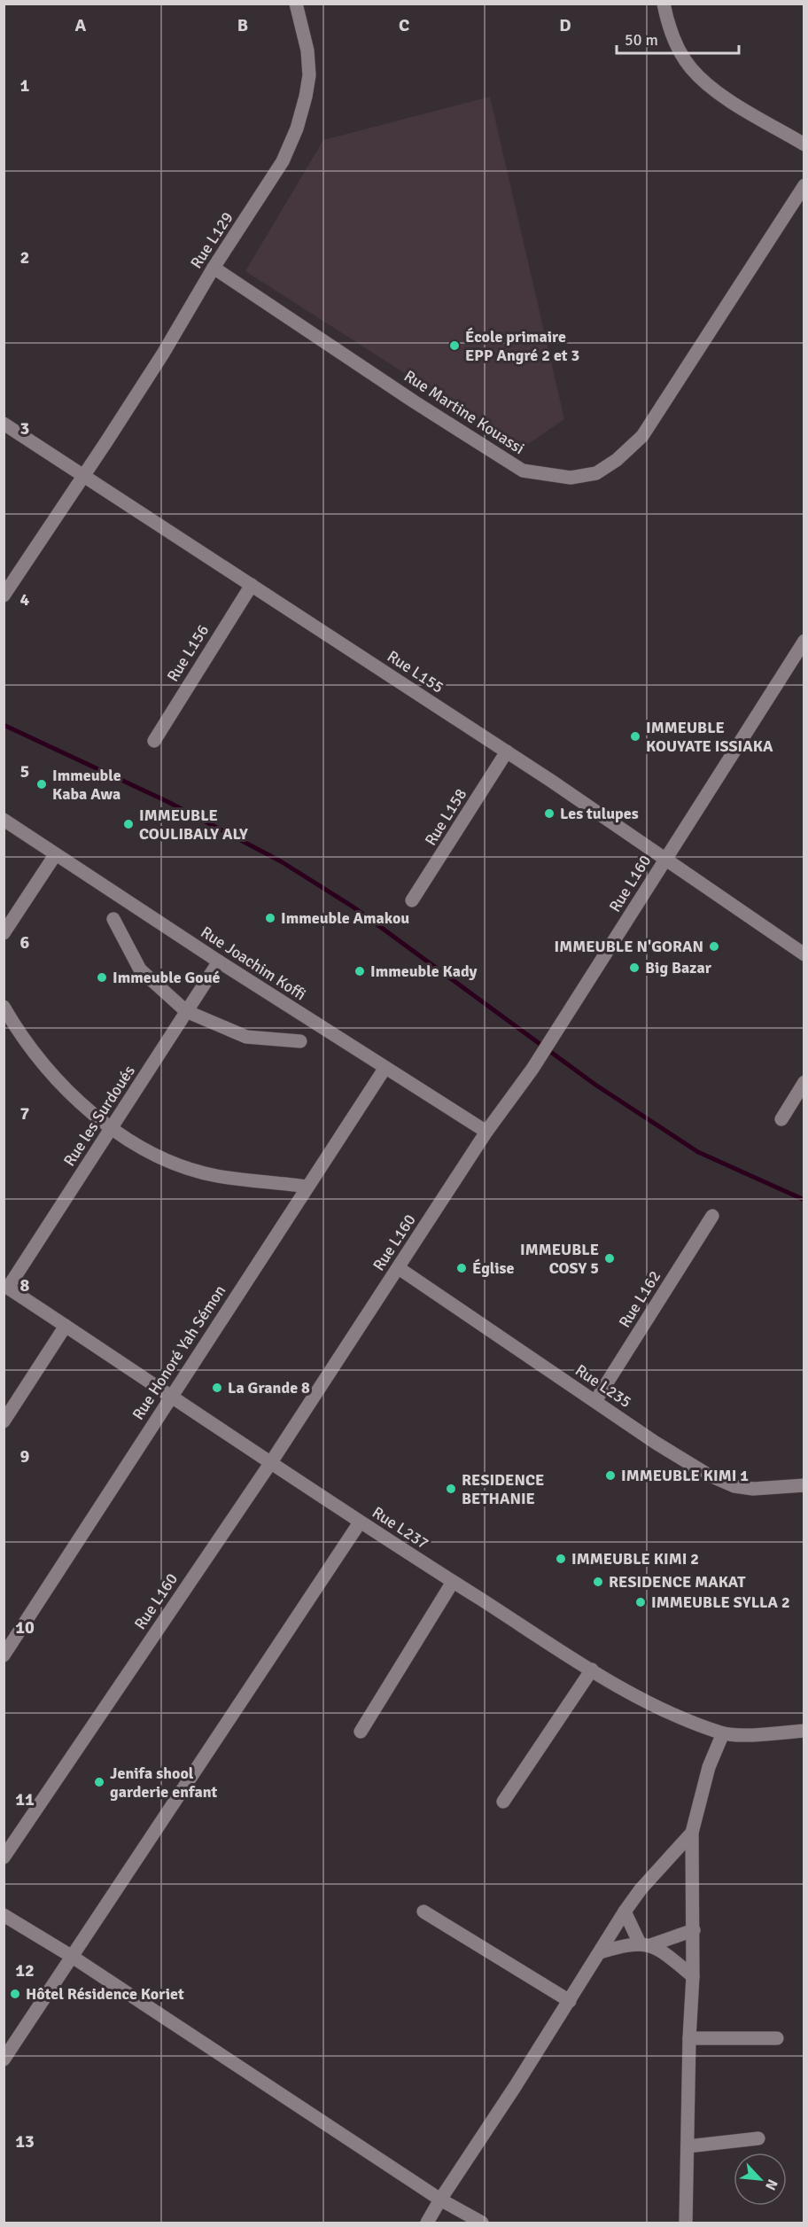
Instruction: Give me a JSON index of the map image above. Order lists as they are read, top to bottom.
{
  "streets": {
    "street": [
      "Rue L129",
      "Rue Martine Kouassi",
      "Rue L156",
      "Rue L155",
      "Rue L158",
      "Rue L160",
      "Rue Joachim Koffi",
      "Rue les Surdoués",
      "Rue L162",
      "Rue Honoré Yah Sémon",
      "Rue L235",
      "Rue L237"
    ]
  },
  "crossings": [
    ["Rue L129", "Rue Martine Kouassi"],
    ["Rue L129", "Rue L155"],
    ["Rue L156", "Rue L155"],
    ["Rue L155", "Rue L158"],
    ["Rue L155", "Rue L160"],
    ["Rue L160", "Rue Joachim Koffi"],
    ["Rue L160", "Rue L235"],
    ["Rue L160", "Rue L237"],
    ["Rue Joachim Koffi", "Rue les Surdoués"],
    ["Rue Joachim Koffi", "Rue Honoré Yah Sémon"],
    ["Rue les Surdoués", "Rue L237"],
    ["Rue L162", "Rue L235"],
    ["Rue Honoré Yah Sémon", "Rue L237"]
  ],
  "places": [
    "École primaire EPP Angré 2 et 3",
    "IMMEUBLE KOUYATE ISSIAKA",
    "Immeuble Kaba Awa",
    "Les tulupes",
    "IMMEUBLE COULIBALY ALY",
    "Immeuble Amakou",
    "IMMEUBLE N'GORAN",
    "Big Bazar",
    "Immeuble Kady",
    "Immeuble Goué",
    "IMMEUBLE COSY 5",
    "Église",
    "La Grande 8",
    "IMMEUBLE KIMI 1",
    "RESIDENCE BETHANIE",
    "IMMEUBLE KIMI 2",
    "RESIDENCE MAKAT",
    "IMMEUBLE SYLLA 2",
    "Jenifa shool garderie enfant",
    "Hôtel Résidence Koriet"
  ],
  "scale_bar": "50 m",
  "north": "bottom right",
  "grid": {
    "columns": [
      "A",
      "B",
      "C",
      "D"
    ],
    "rows": [
      "1",
      "2",
      "3",
      "4",
      "5",
      "6",
      "7",
      "8",
      "9",
      "10",
      "11",
      "12",
      "13"
    ]
  }
}
